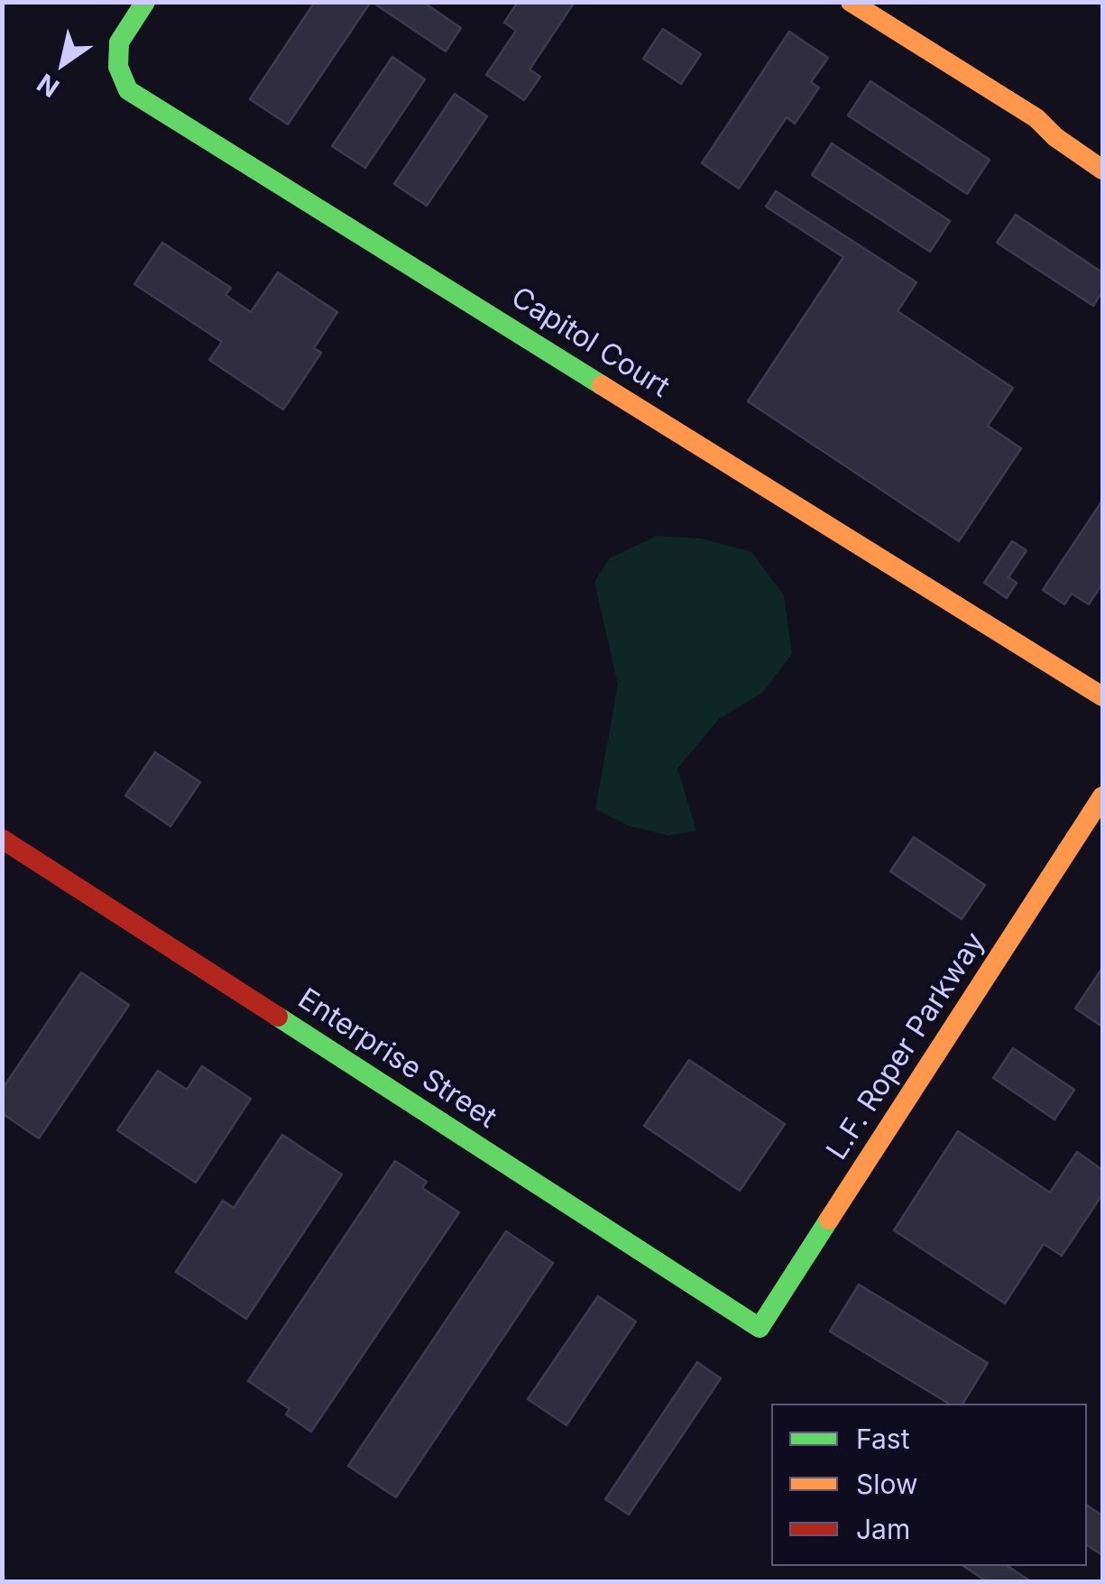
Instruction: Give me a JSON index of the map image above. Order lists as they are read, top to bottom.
{
  "streets": {
    "street": ["Capitol Court", "L.F. Roper Parkway", "Enterprise Street"]
  },
  "crossings": [
    ["L.F. Roper Parkway", "Enterprise Street"]
  ],
  "legend": ["Fast", "Slow", "Jam"],
  "north": "bottom left"
}
